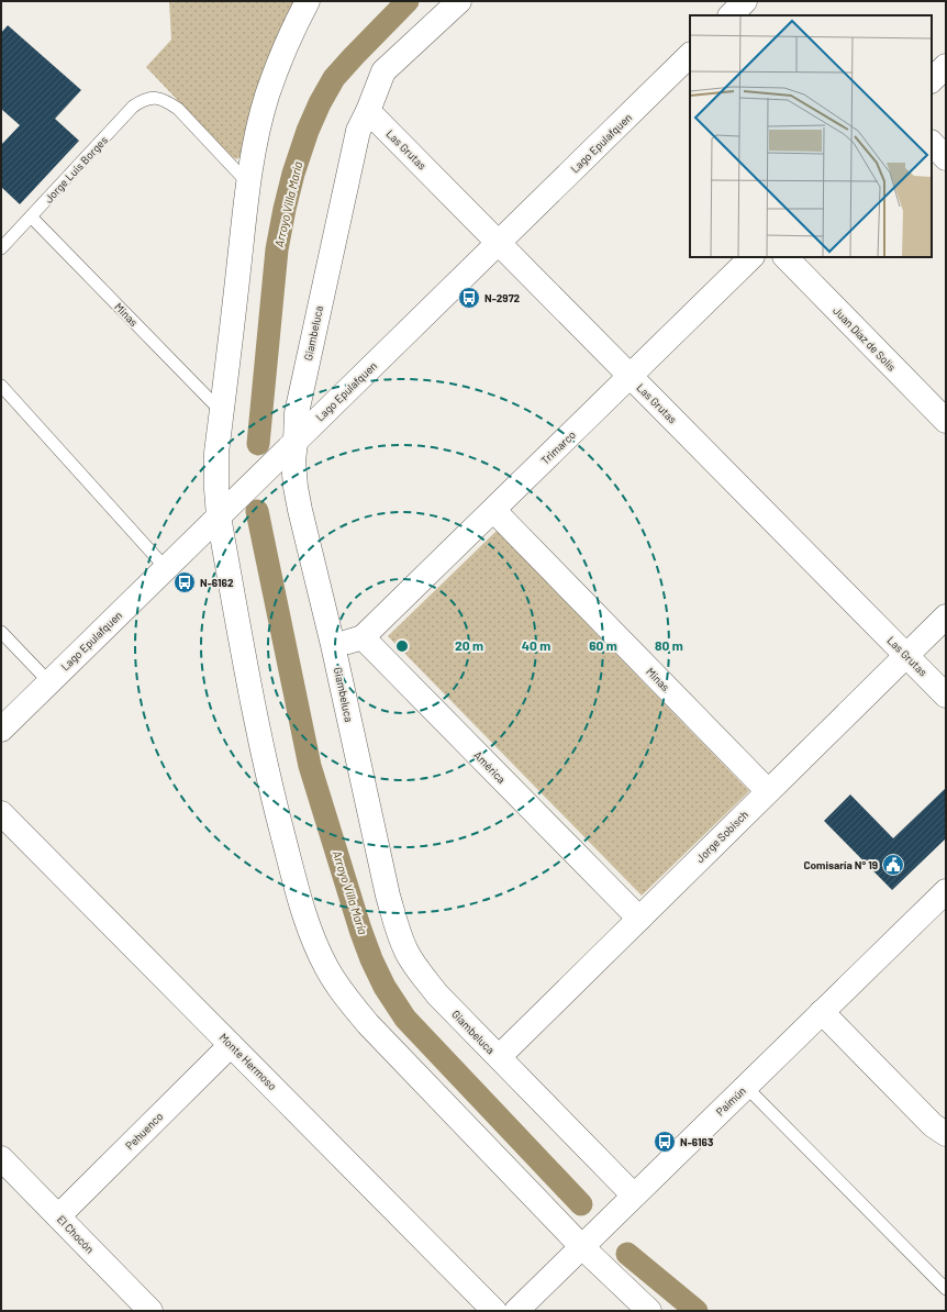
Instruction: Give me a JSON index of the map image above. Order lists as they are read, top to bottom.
{
  "streets": {
    "street": [
      "Lago Epulafquen",
      "Las Grutas",
      "Minas",
      "Giambeluca",
      "Juan Díaz de Solís",
      "Trimarco",
      "América",
      "Jorge Sobisch",
      "Monte Hermoso",
      "Paimún",
      "Pehuenco",
      "El Chocón"
    ],
    "lane": ["Jorge Luis Borges"]
  },
  "crossings": [
    ["Lago Epulafquen", "Las Grutas"],
    ["Lago Epulafquen", "Giambeluca"],
    ["Las Grutas", "Giambeluca"],
    ["Las Grutas", "Trimarco"],
    ["Las Grutas", "Jorge Sobisch"],
    ["Jorge Luis Borges", "Minas"],
    ["Minas", "Trimarco"],
    ["Minas", "Jorge Sobisch"],
    ["Giambeluca", "Jorge Sobisch"],
    ["Giambeluca", "Paimún"],
    ["Trimarco", "América"],
    ["América", "Jorge Sobisch"],
    ["Monte Hermoso", "Pehuenco"],
    ["Pehuenco", "El Chocón"]
  ],
  "water": ["Arroyo Villa María"],
  "places": {
    "bus stop": ["N-2972", "N-6162", "N-6163"],
    "public building": ["Comisaría N° 19"]
  },
  "rings": [
    "20 m",
    "40 m",
    "60 m",
    "80 m"
  ]
}
